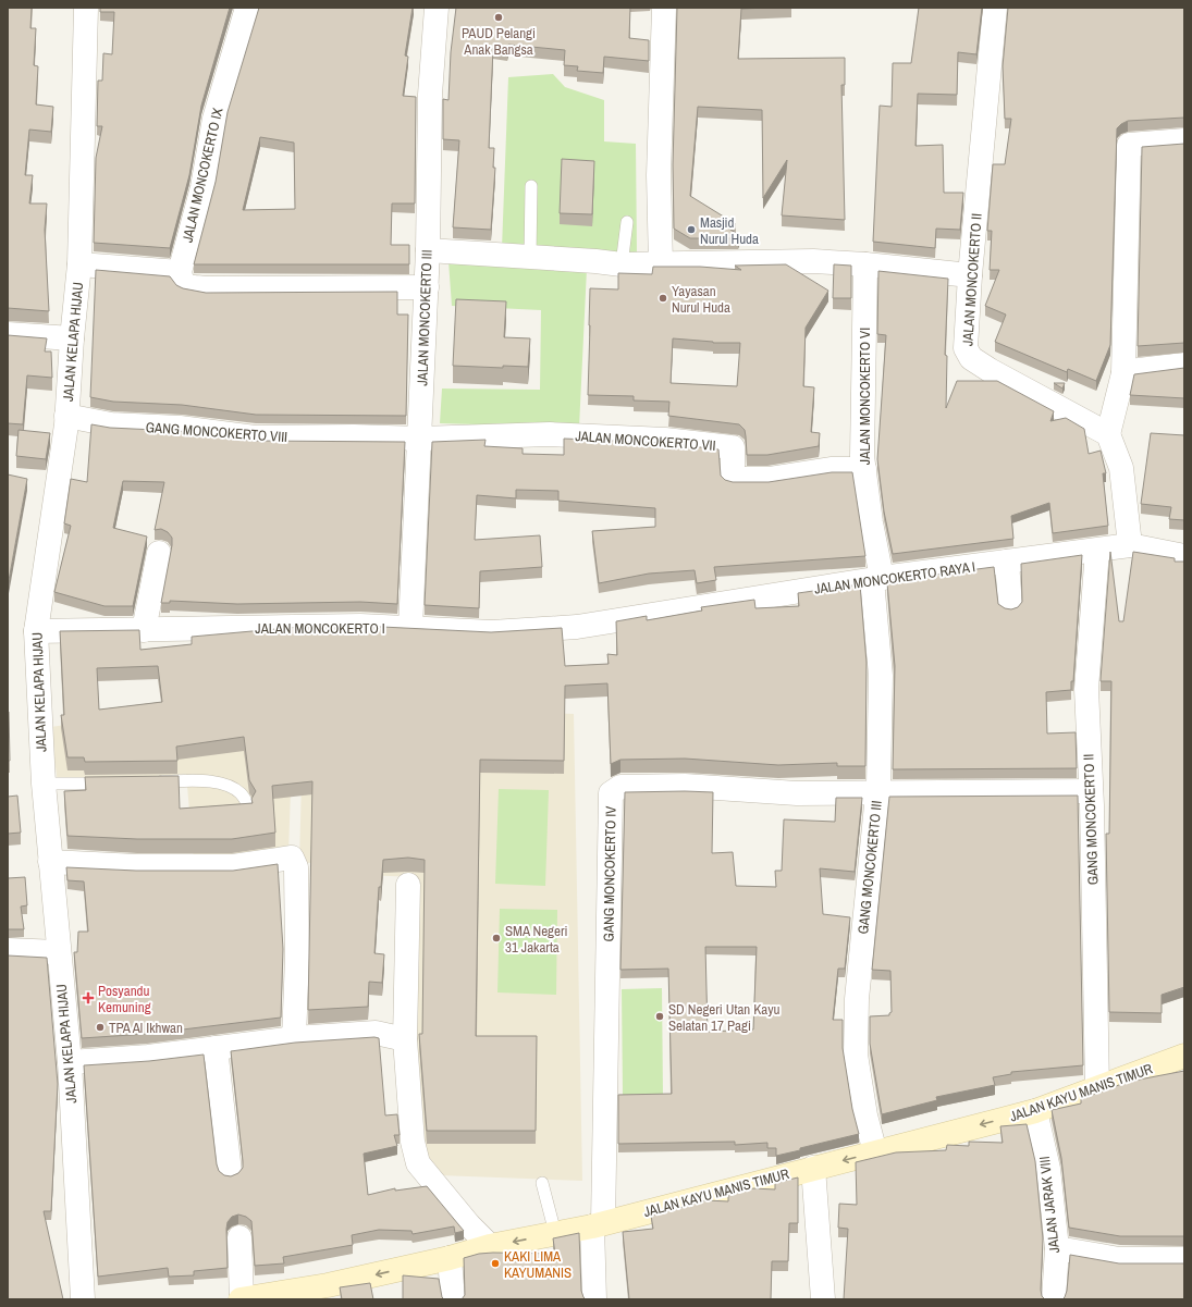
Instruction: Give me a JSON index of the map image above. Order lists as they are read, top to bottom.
{
  "streets": {
    "street": [
      "JALAN MONCOKERTO IX",
      "JALAN MONCOKERTO II",
      "JALAN MONCOKERTO III",
      "JALAN KELAPA HIJAU",
      "JALAN MONCOKERTO VI",
      "GANG MONCOKERTO VIII",
      "JALAN MONCOKERTO VII",
      "JALAN MONCOKERTO RAYA I",
      "JALAN MONCOKERTO I",
      "GANG MONCOKERTO II",
      "GANG MONCOKERTO III",
      "GANG MONCOKERTO IV",
      "JALAN KAYU MANIS TIMUR",
      "JALAN JARAK VIII"
    ]
  },
  "crossings": [
    ["JALAN MONCOKERTO III", "GANG MONCOKERTO VIII"],
    ["JALAN MONCOKERTO III", "JALAN MONCOKERTO VII"],
    ["JALAN MONCOKERTO III", "JALAN MONCOKERTO I"],
    ["JALAN KELAPA HIJAU", "GANG MONCOKERTO VIII"],
    ["JALAN KELAPA HIJAU", "JALAN MONCOKERTO I"],
    ["JALAN MONCOKERTO VI", "JALAN MONCOKERTO VII"],
    ["JALAN MONCOKERTO VI", "JALAN MONCOKERTO RAYA I"],
    ["JALAN MONCOKERTO VI", "GANG MONCOKERTO III"],
    ["GANG MONCOKERTO VIII", "JALAN MONCOKERTO VII"],
    ["JALAN MONCOKERTO RAYA I", "JALAN MONCOKERTO I"],
    ["JALAN MONCOKERTO RAYA I", "GANG MONCOKERTO II"],
    ["JALAN MONCOKERTO RAYA I", "GANG MONCOKERTO III"],
    ["GANG MONCOKERTO II", "JALAN KAYU MANIS TIMUR"],
    ["GANG MONCOKERTO III", "GANG MONCOKERTO IV"],
    ["GANG MONCOKERTO III", "JALAN KAYU MANIS TIMUR"],
    ["GANG MONCOKERTO IV", "JALAN KAYU MANIS TIMUR"],
    ["JALAN KAYU MANIS TIMUR", "JALAN JARAK VIII"]
  ],
  "one_way": ["JALAN KAYU MANIS TIMUR"],
  "places": {
    "other": [
      "PAUD Pelangi Anak Bangsa",
      "Masjid Nurul Huda",
      "Yayasan Nurul Huda",
      "SMA Negeri 31 Jakarta",
      "SD Negeri Utan Kayu Selatan 17 Pagi",
      "TPA Al Ikhwan",
      "KAKI LIMA KAYUMANIS"
    ],
    "health": ["Posyandu Kemuning"]
  }
}
